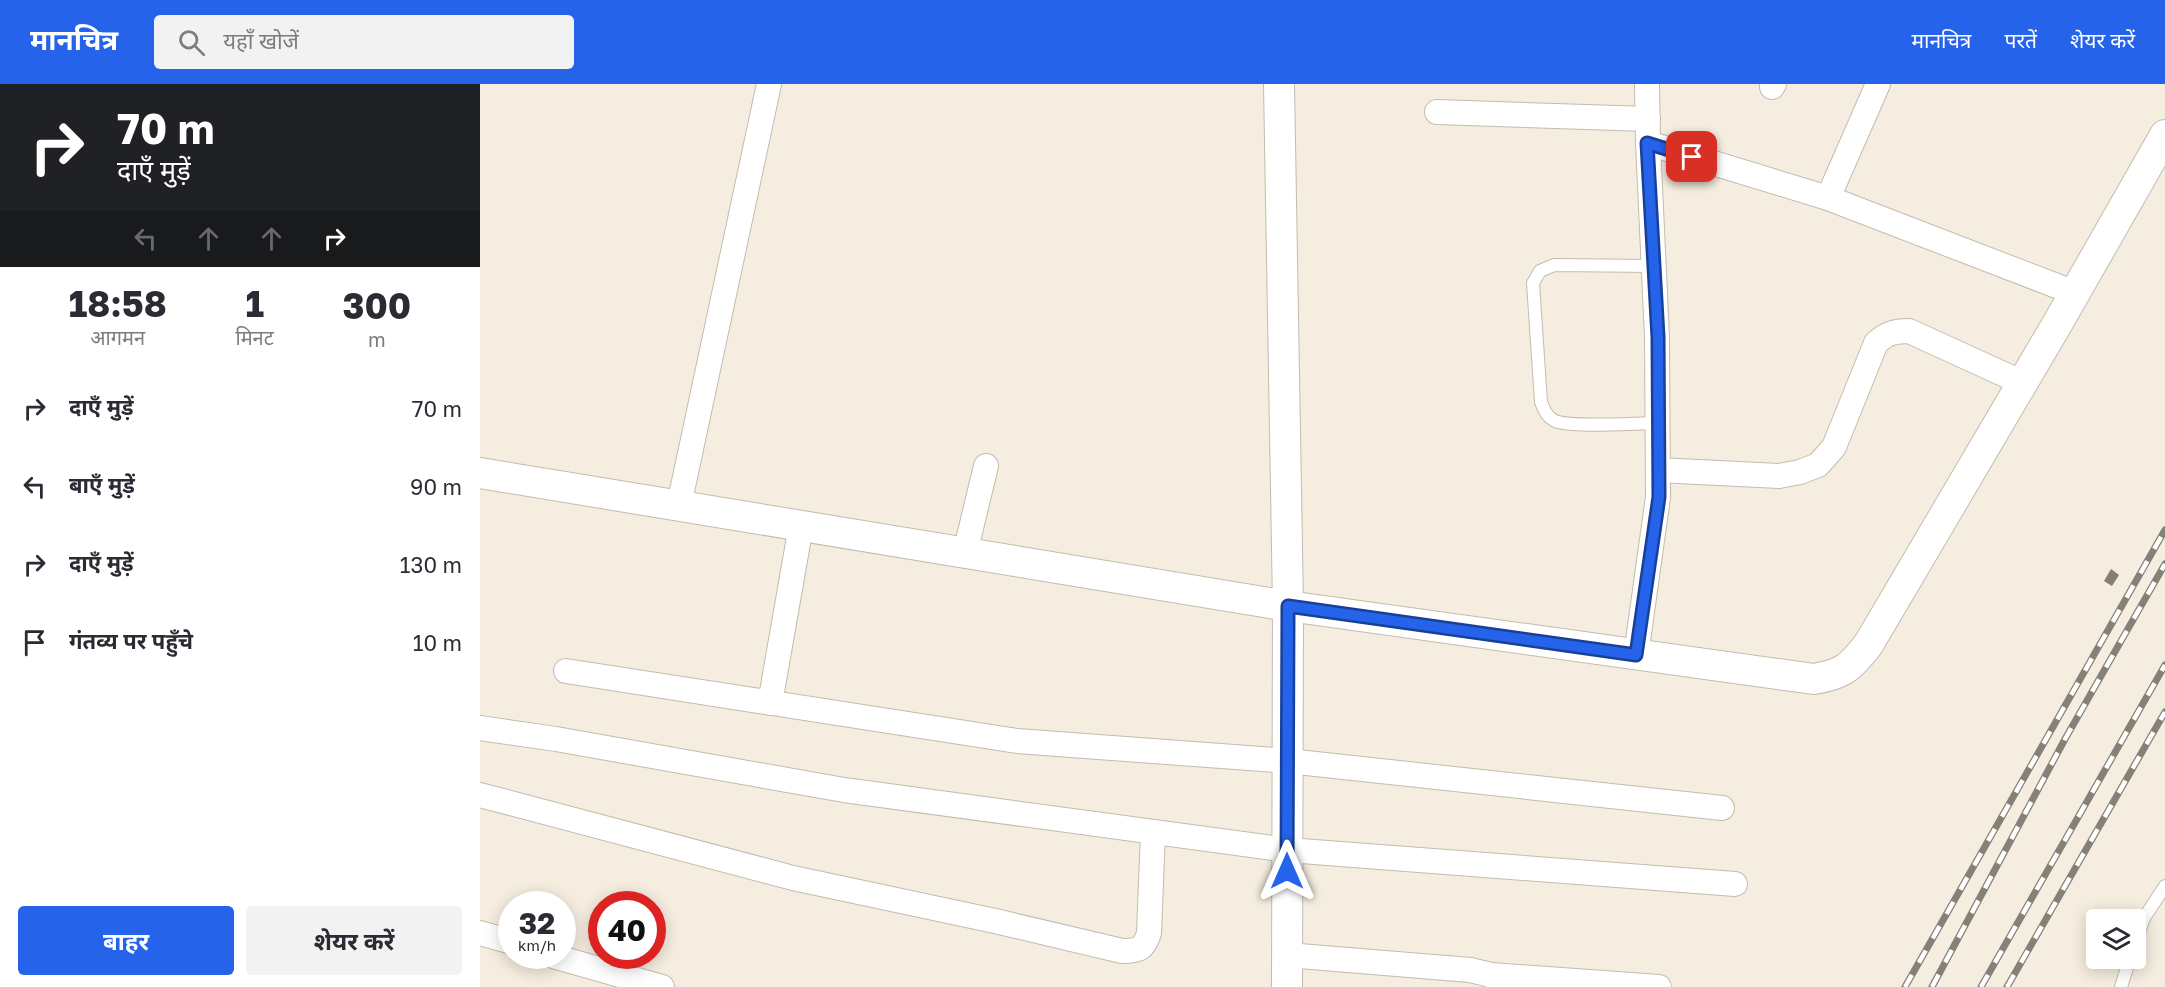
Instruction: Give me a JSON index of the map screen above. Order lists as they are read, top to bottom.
{
  "page": {
    "header": "मानचित्र",
    "search": "यहाँ खोजें",
    "nav": ["मानचित्र", "परतें", "शेयर करें"],
    "turn": ["70 m", "दाएँ मुड़ें"],
    "eta": [
      "18:58",
      "आगमन",
      "1",
      "मिनट",
      "300",
      "m"
    ],
    "list": [
      {
        "name": "दाएँ मुड़ें",
        "value": "70 m"
      },
      {
        "name": "बाएँ मुड़ें",
        "value": "90 m"
      },
      {
        "name": "दाएँ मुड़ें",
        "value": "130 m"
      },
      {
        "name": "गंतव्य पर पहुँचे",
        "value": "10 m"
      }
    ],
    "speed": "32 km/h",
    "limit": "40",
    "buttons": ["बाहर", "शेयर करें"]
  }
}
